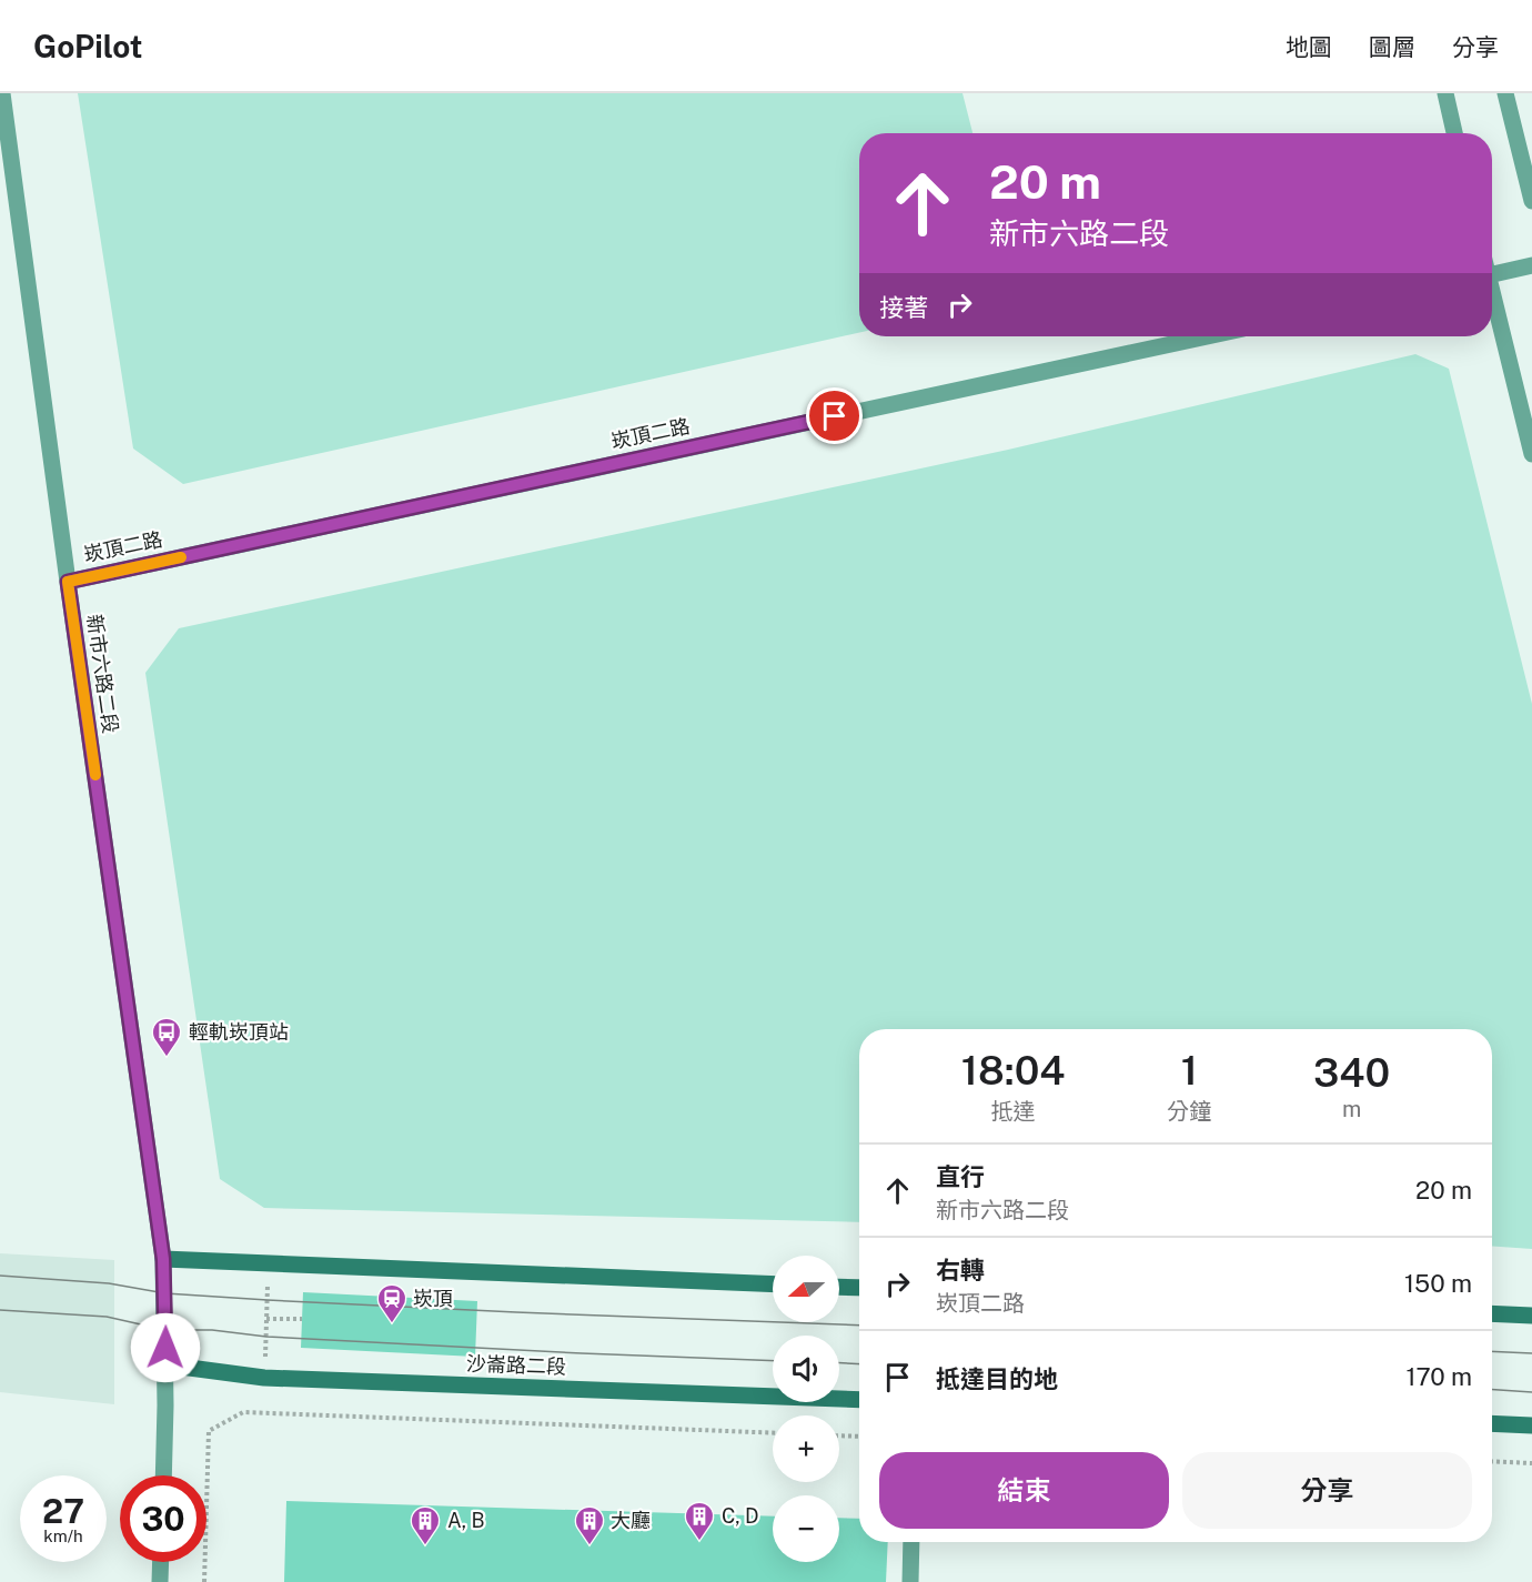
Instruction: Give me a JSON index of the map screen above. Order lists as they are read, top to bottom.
{
  "streets": {
    "street": ["崁頂二路", "新市六路二段", "沙崙路二段"]
  },
  "crossings": [
    ["崁頂二路", "新市六路二段"],
    ["新市六路二段", "沙崙路二段"]
  ],
  "places": {
    "bus stop": ["輕軌崁頂站"],
    "station": ["崁頂"],
    "building": ["C, D", "A, B", "大廳"]
  },
  "north": "left",
  "page": {
    "header": "GoPilot",
    "nav": ["地圖", "圖層", "分享"],
    "turn": ["20 m", "新市六路二段"],
    "then": "接著",
    "eta": [
      "18:04",
      "抵達",
      "1",
      "分鐘",
      "340",
      "m"
    ],
    "list": [
      {
        "name": "直行",
        "note": "新市六路二段",
        "value": "20 m"
      },
      {
        "name": "右轉",
        "note": "崁頂二路",
        "value": "150 m"
      },
      {
        "name": "抵達目的地",
        "value": "170 m"
      }
    ],
    "map_buttons": ["+", "−"],
    "buttons": ["結束", "分享"],
    "speed": "27 km/h",
    "limit": "30"
  }
}
